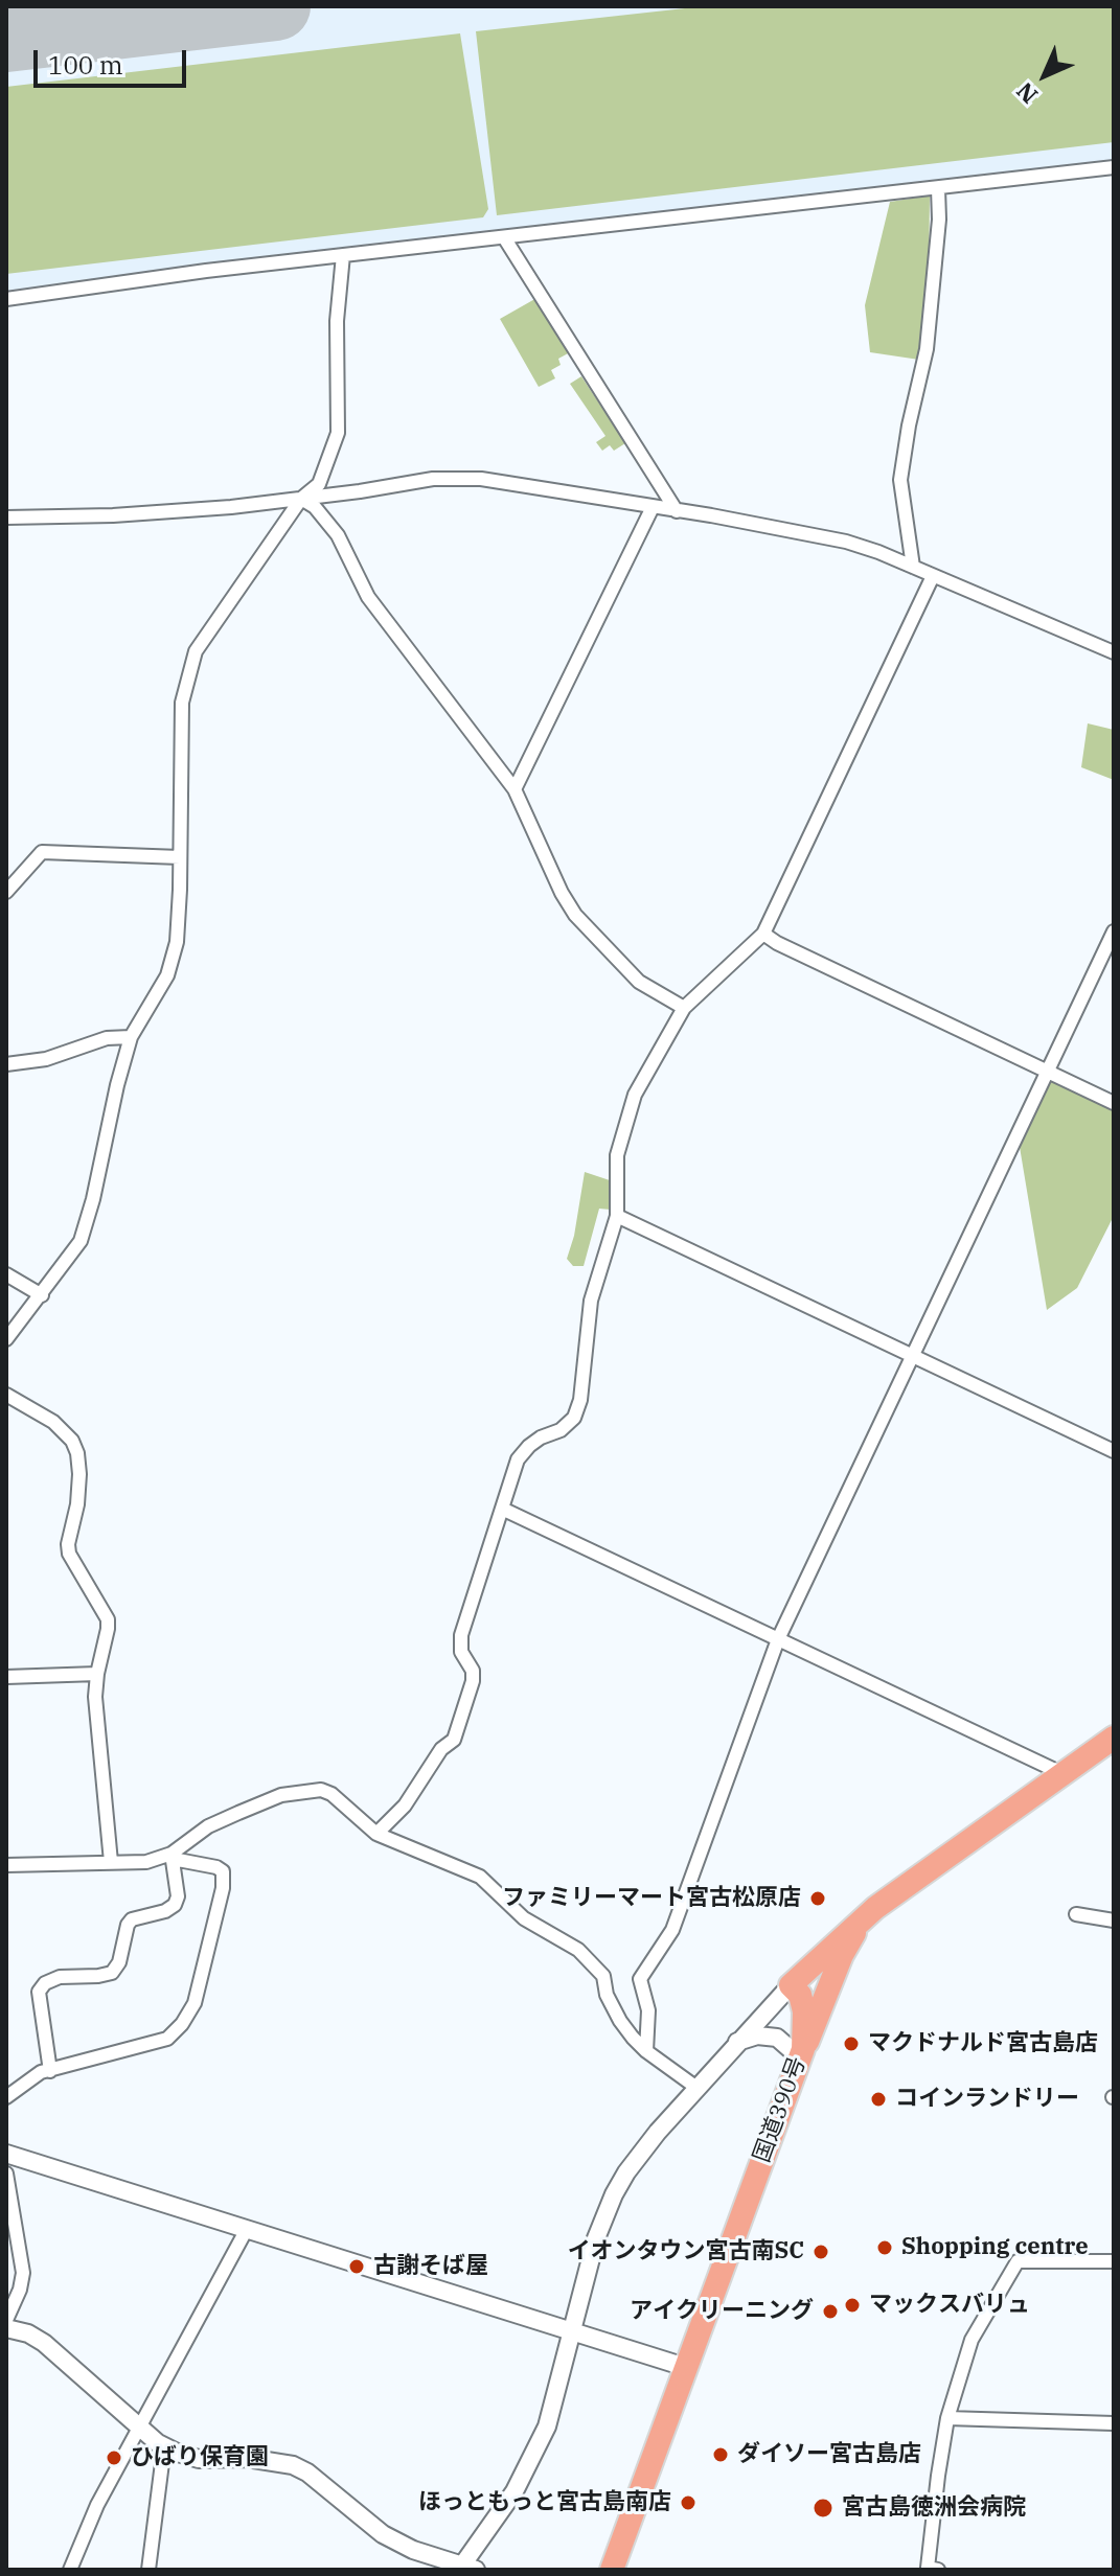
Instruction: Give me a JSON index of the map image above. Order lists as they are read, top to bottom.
{
  "streets": {
    "highway": ["国道390号"]
  },
  "places": [
    "ファミリーマート宮古松原店",
    "マクドナルド宮古島店",
    "コインランドリー",
    "Shopping centre",
    "イオンタウン宮古南SC",
    "古謝そば屋",
    "マックスバリュ",
    "アイクリーニング",
    "ダイソー宮古島店",
    "ひばり保育園",
    "ほっともっと宮古島南店",
    "宮古島徳洲会病院"
  ],
  "scale_bar": "100 m",
  "north": "bottom left"
}
